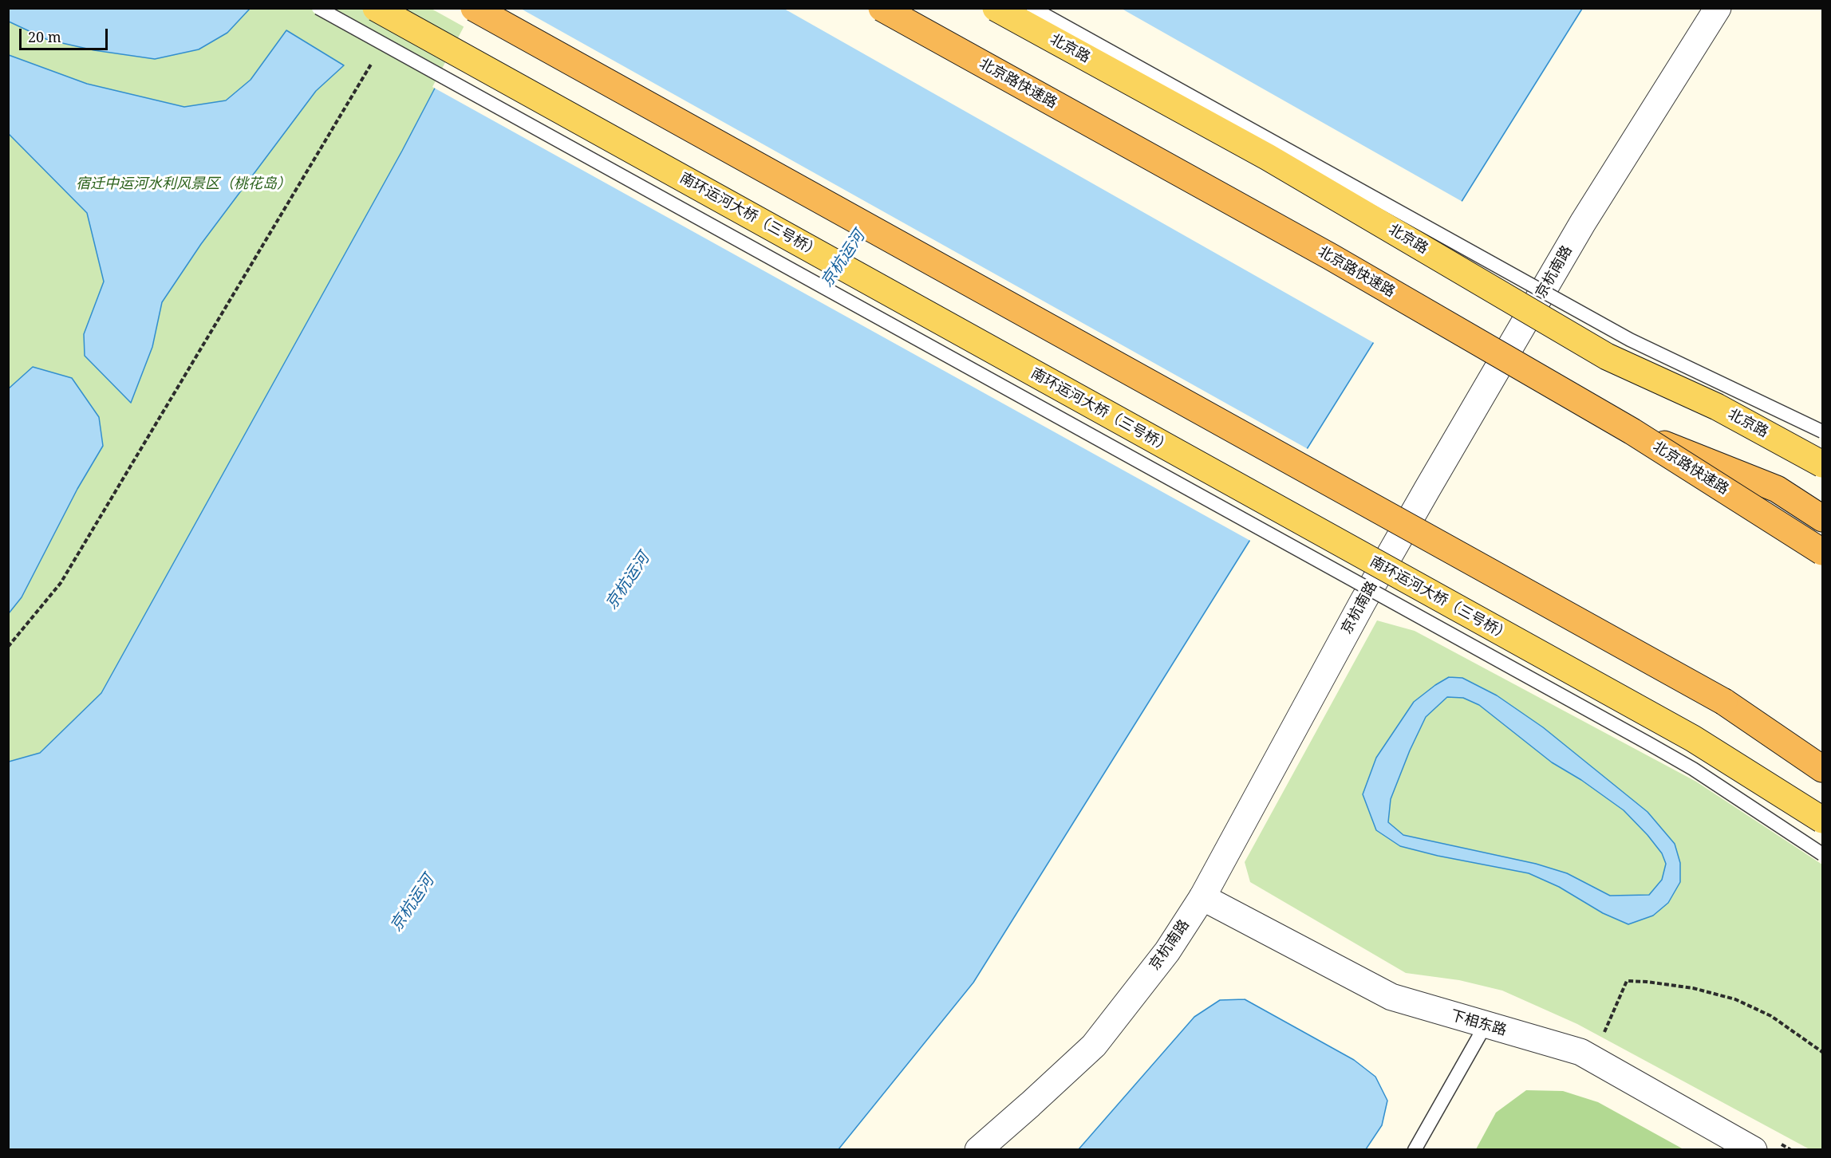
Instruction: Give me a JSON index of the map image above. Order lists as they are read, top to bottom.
{
  "streets": {
    "highway": ["北京路快速路"],
    "main road": ["北京路", "南环运河大桥（三号桥）"],
    "street": ["京杭南路", "下相东路"]
  },
  "crossings": [
    ["京杭南路", "下相东路"]
  ],
  "water": ["京杭运河"],
  "parks": ["宿迁中运河水利风景区（桃花岛）"],
  "scale_bar": "20 m"
}
